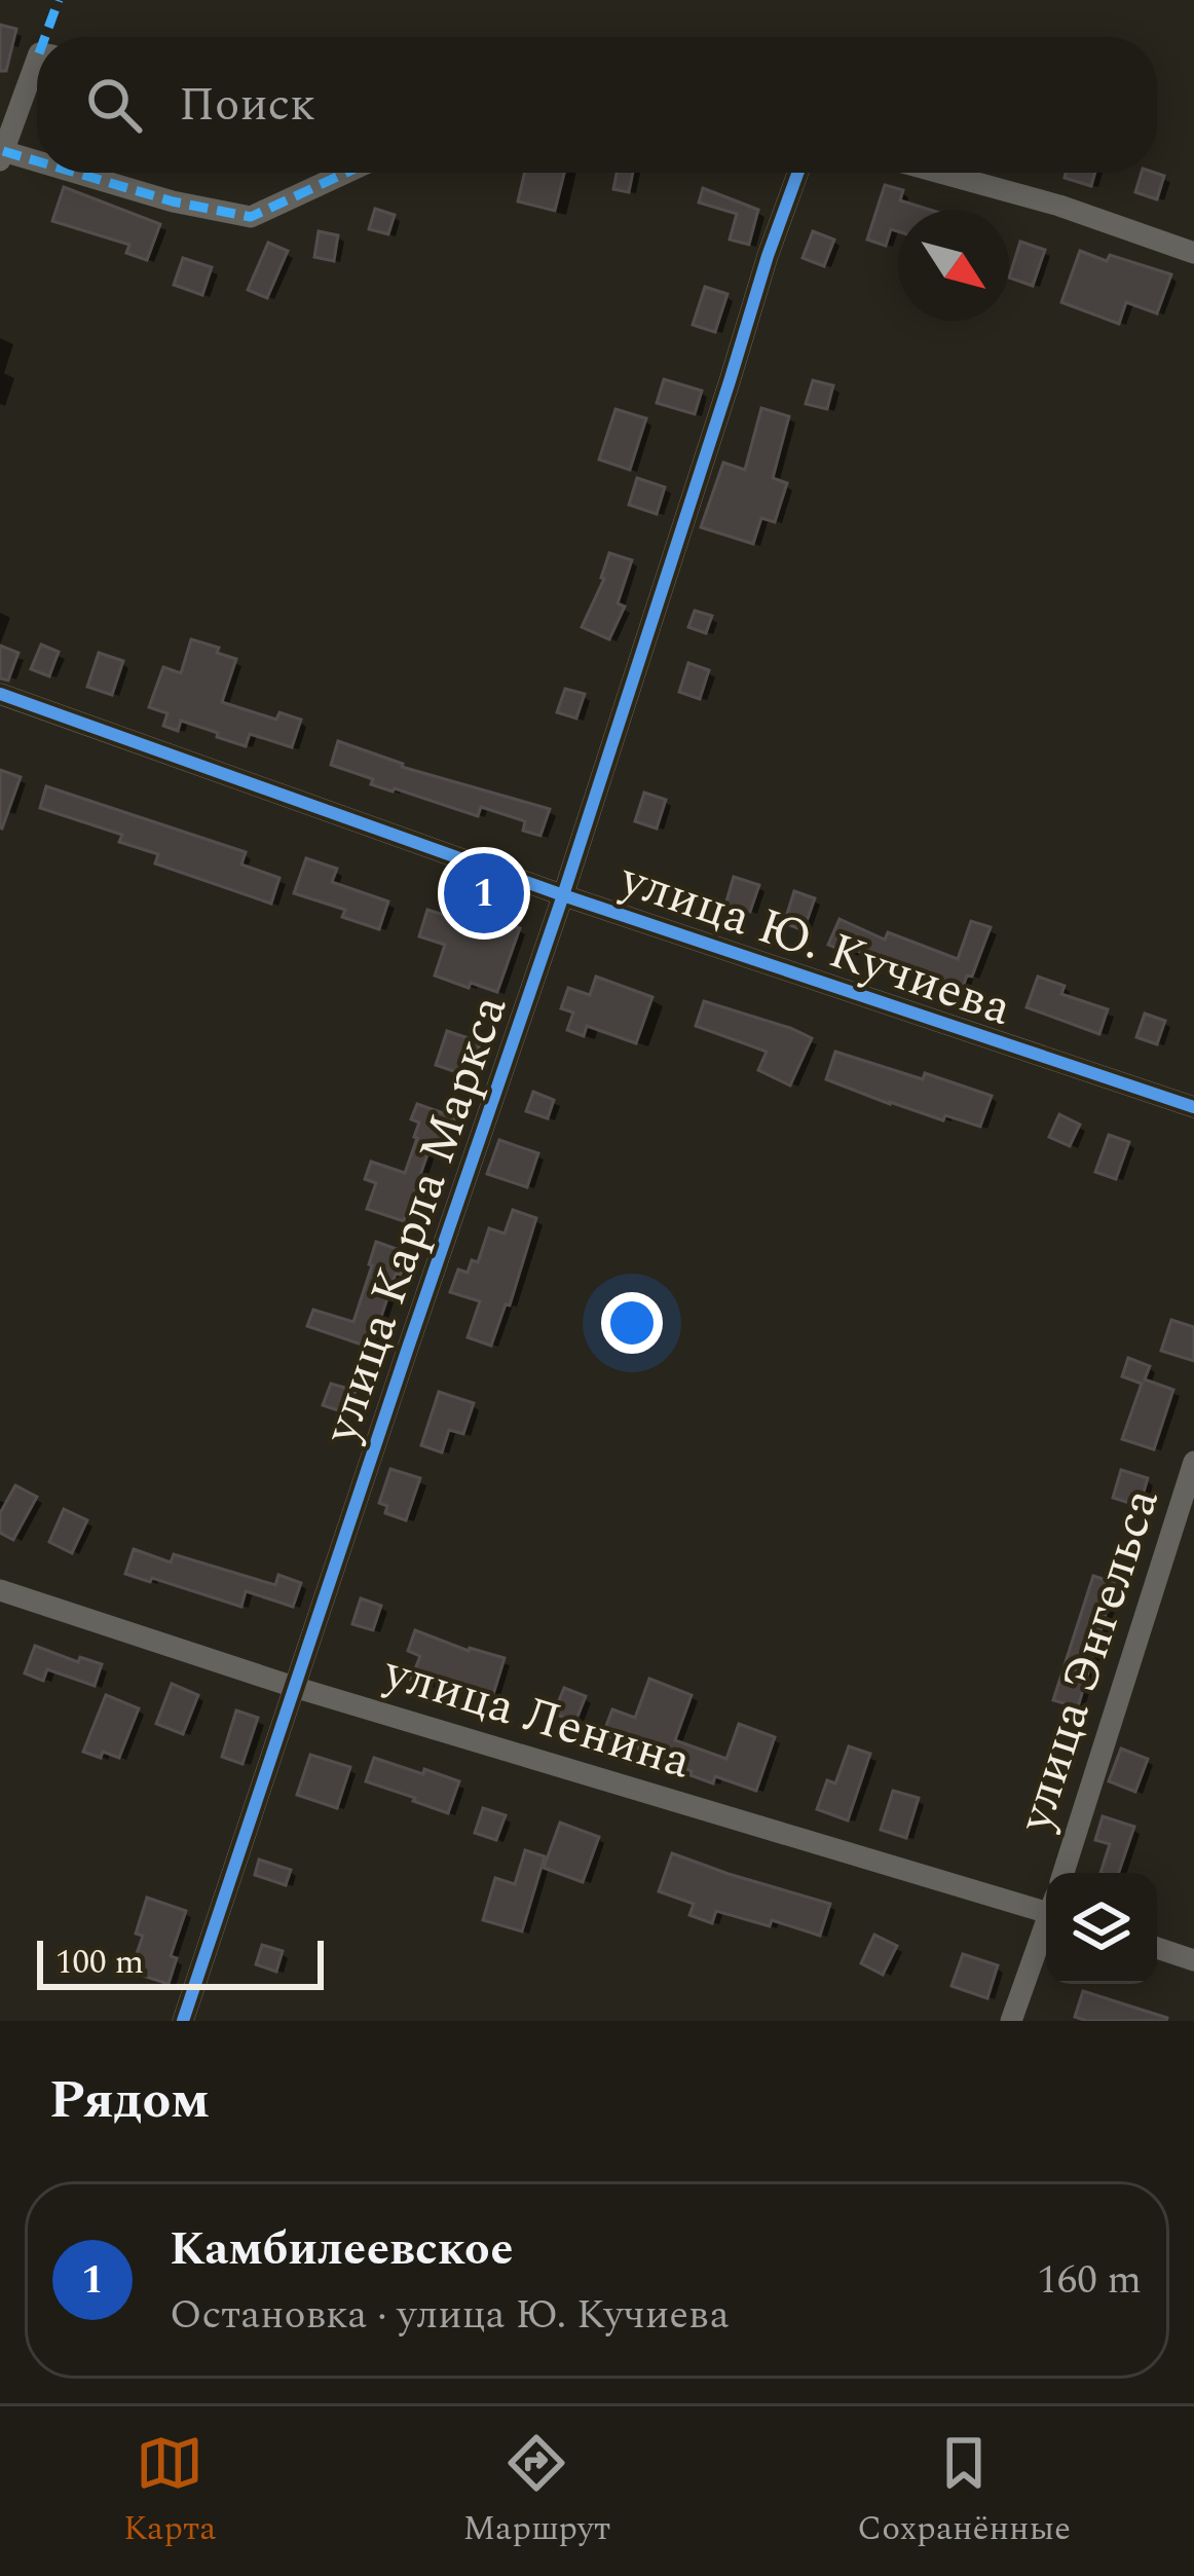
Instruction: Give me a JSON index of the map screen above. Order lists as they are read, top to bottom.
{
  "streets": {
    "street": [
      "улица Ю. Кучиева",
      "улица Карла Маркса",
      "улица Энгельса",
      "улица Ленина"
    ]
  },
  "crossings": [
    ["улица Ю. Кучиева", "улица Карла Маркса"],
    ["улица Карла Маркса", "улица Ленина"]
  ],
  "scale_bar": "100 m",
  "north": "bottom right",
  "page": {
    "search": "Поиск",
    "pins": "1",
    "scale": "100 m",
    "heading": "Рядом",
    "list": [
      {
        "mark": "1",
        "name": "Камбилеевское",
        "note": "Остановка · улица Ю. Кучиева",
        "value": "160 m"
      }
    ],
    "nav": ["Карта", "Маршрут", "Сохранённые"]
  }
}
